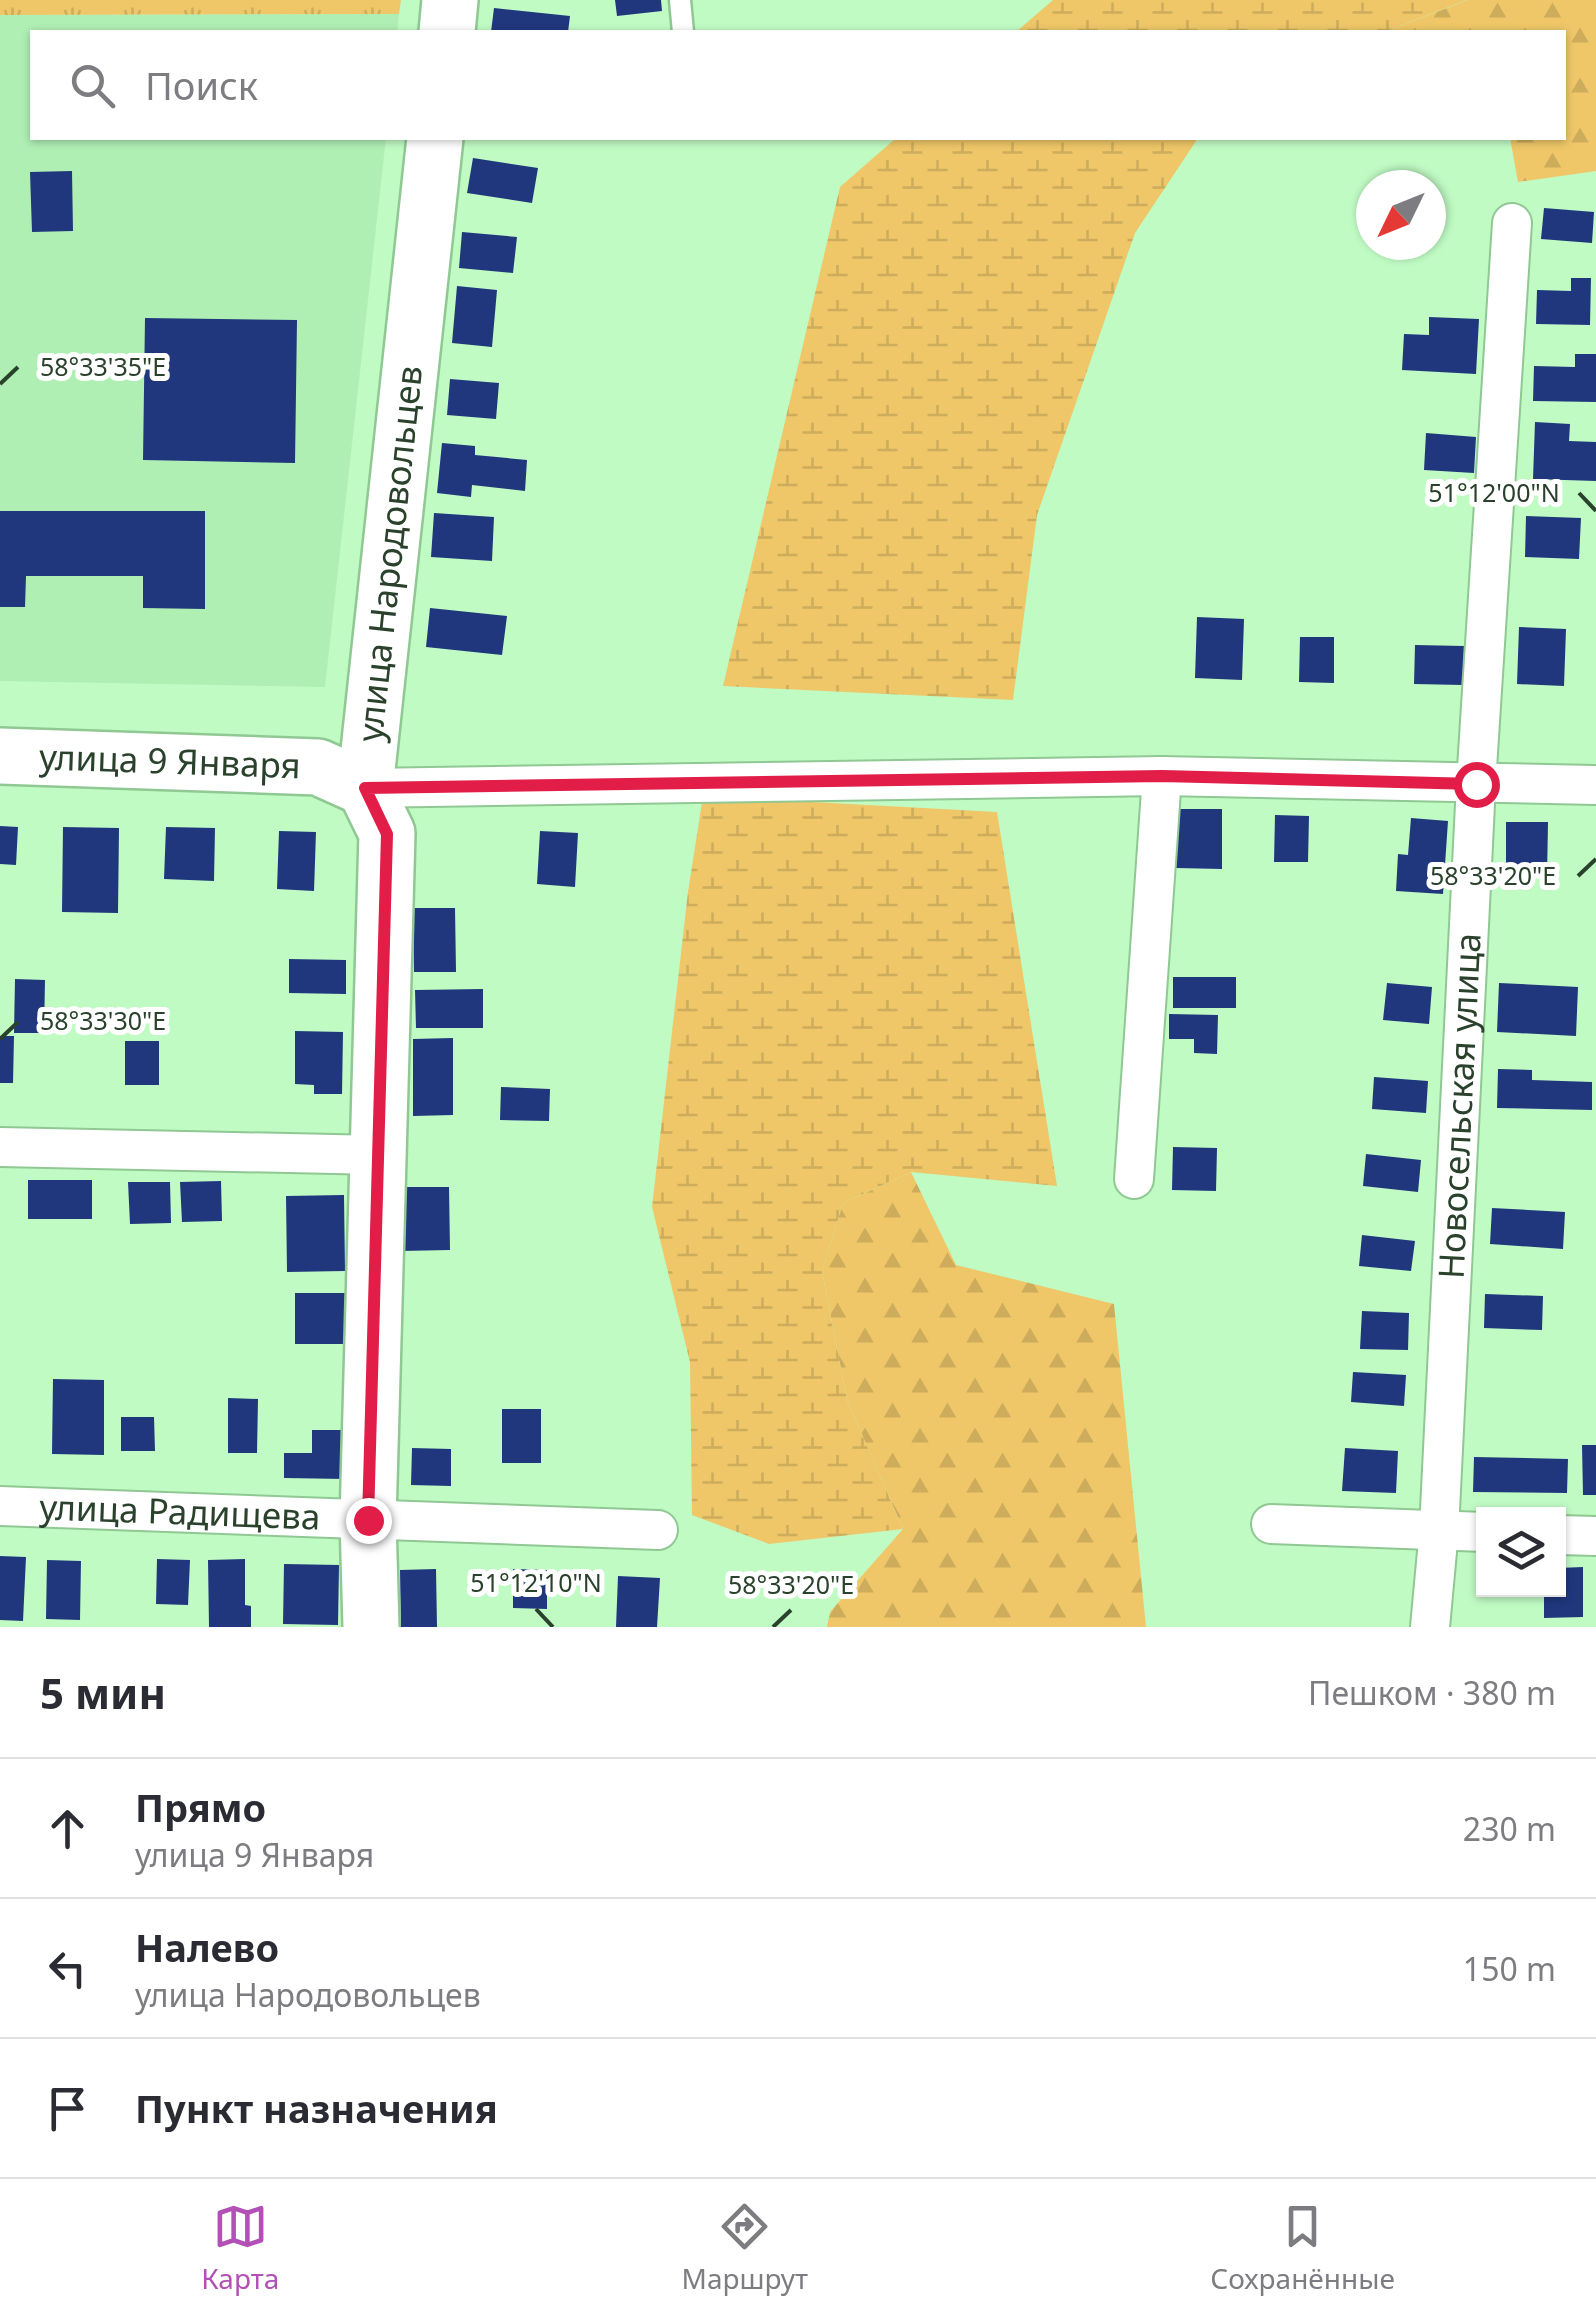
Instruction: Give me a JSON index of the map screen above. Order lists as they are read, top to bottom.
{
  "streets": {
    "main road": ["улица Народовольцев", "улица 9 Января"],
    "street": ["Новосельская улица", "улица Радищева"]
  },
  "crossings": [
    ["улица Народовольцев", "улица 9 Января"],
    ["улица Народовольцев", "улица Радищева"],
    ["улица 9 Января", "Новосельская улица"]
  ],
  "north": "bottom left",
  "page": {
    "search": "Поиск",
    "heading": ["5 мин", "Пешком · 380 m"],
    "list": [
      ["Прямо", "улица 9 Января", "230 m"],
      ["Налево", "улица Народовольцев", "150 m"],
      "Пункт назначения"
    ],
    "nav": ["Карта", "Маршрут", "Сохранённые"]
  },
  "coordinates": [
    "58°33'35\"E",
    "51°12'00\"N",
    "58°33'20\"E",
    "58°33'30\"E",
    "51°12'10\"N"
  ]
}
